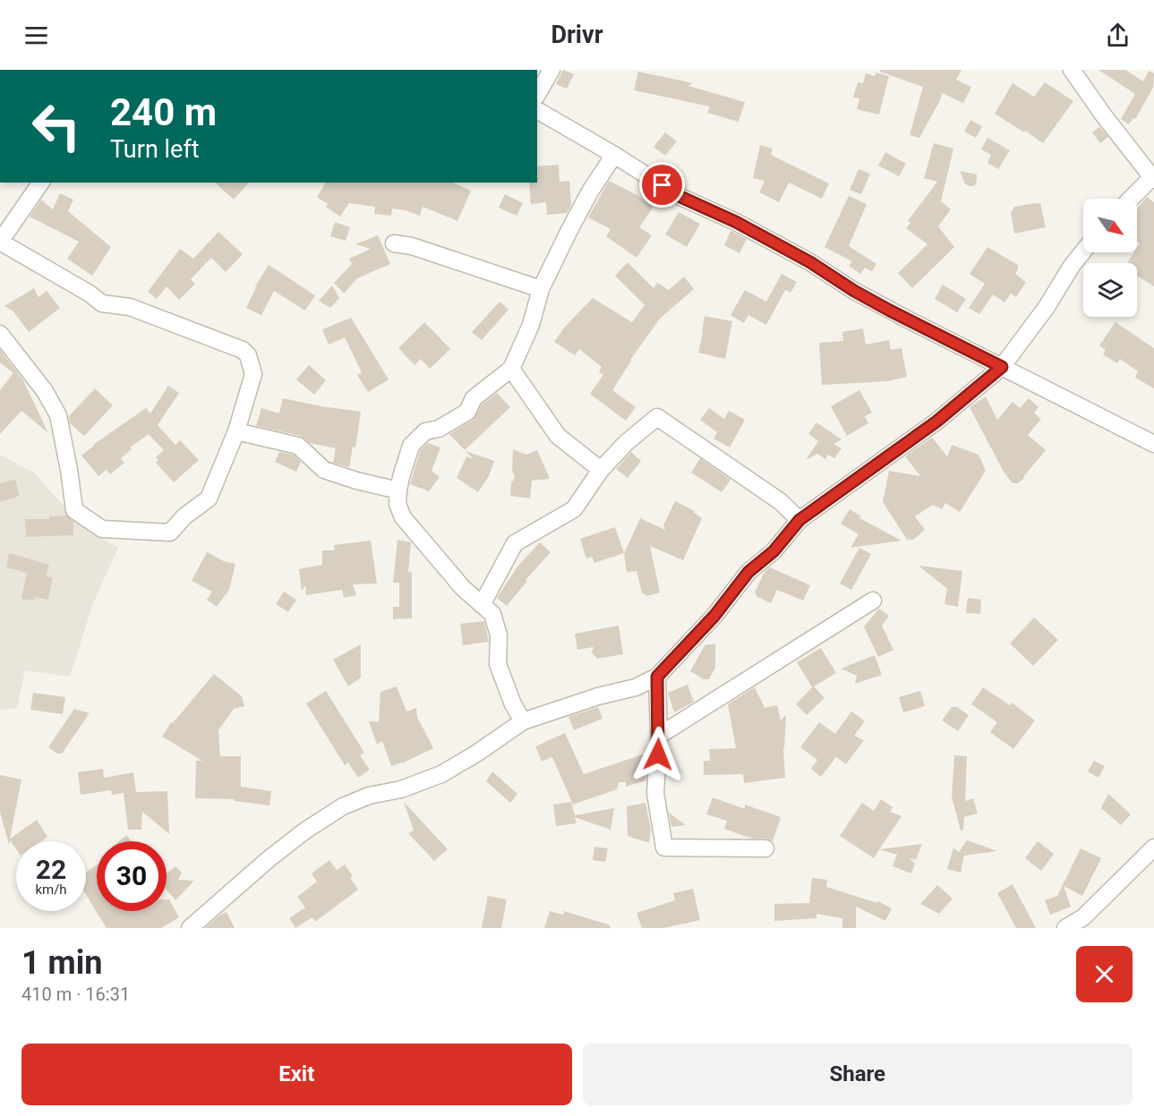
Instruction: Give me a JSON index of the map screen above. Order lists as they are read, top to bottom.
{
  "north": "bottom right",
  "page": {
    "header": "Drivr",
    "turn": ["240 m", "Turn left"],
    "speed": "22 km/h",
    "limit": "30",
    "heading": ["1 min", "410 m · 16:31"],
    "buttons": ["Exit", "Share"]
  }
}
